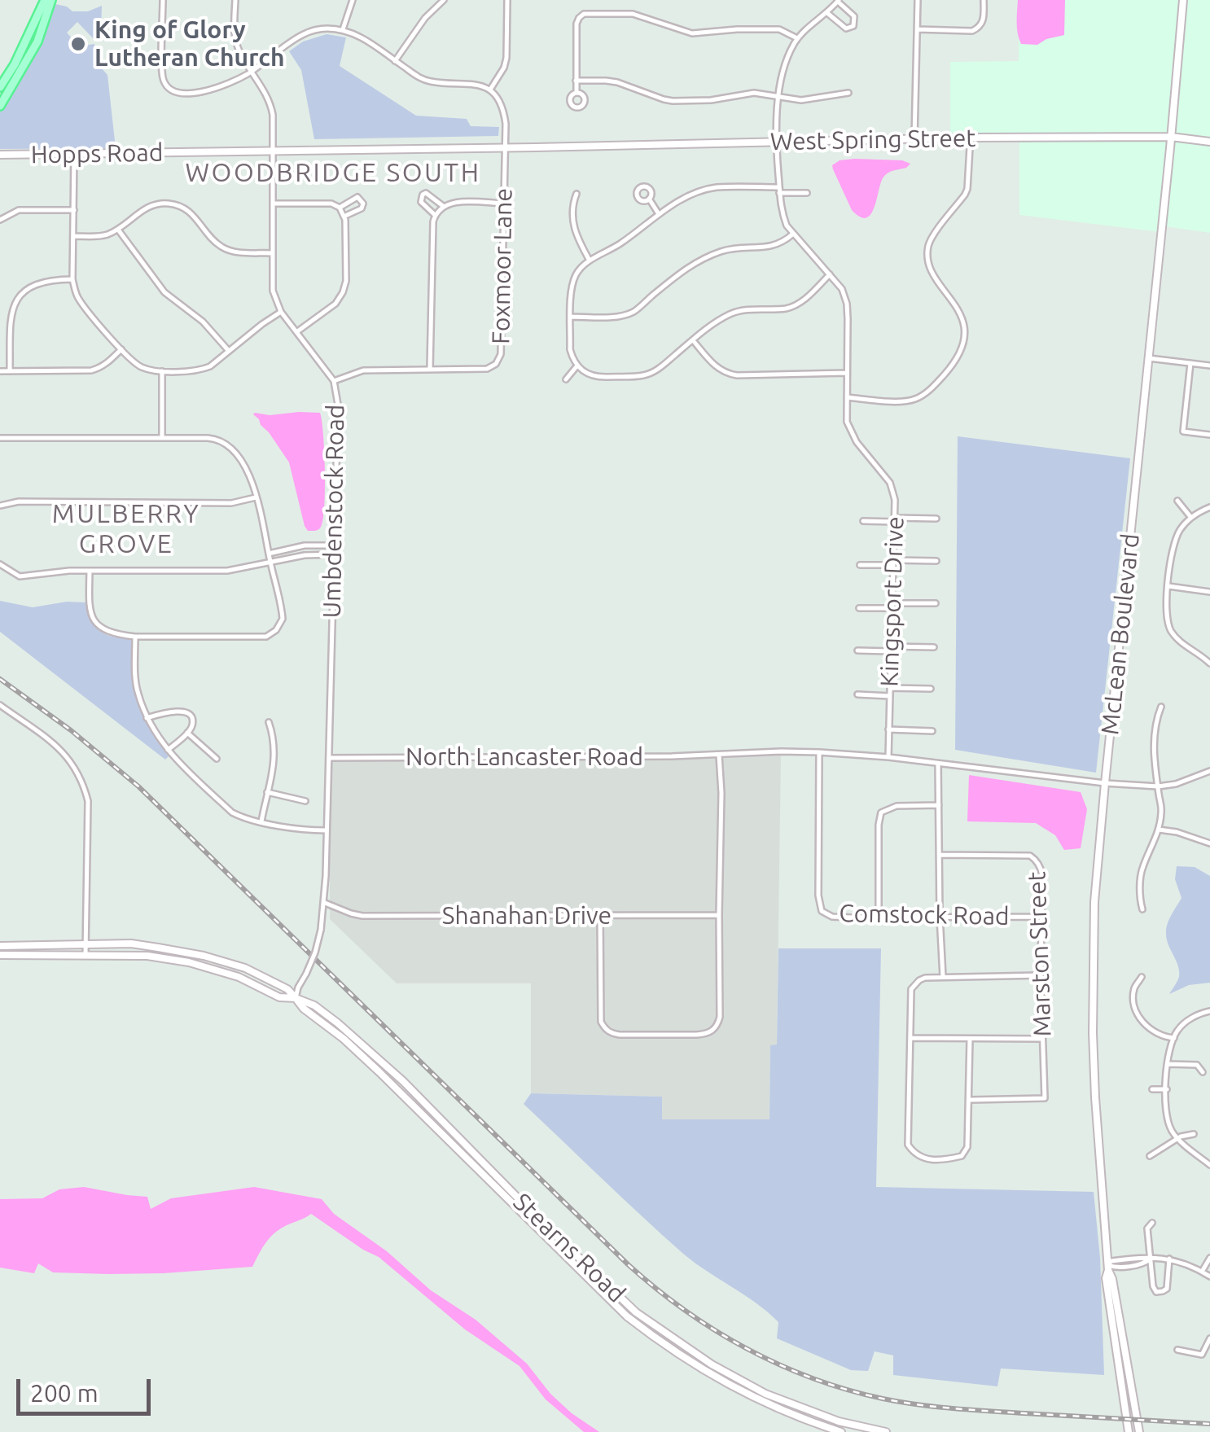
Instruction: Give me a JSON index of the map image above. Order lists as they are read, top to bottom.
{
  "streets": {
    "main road": [
      "West Spring Street",
      "Hopps Road",
      "McLean Boulevard",
      "Stearns Road"
    ],
    "street": [
      "Foxmoor Lane",
      "Umbdenstock Road",
      "Kingsport Drive",
      "North Lancaster Road",
      "Comstock Road",
      "Shanahan Drive",
      "Marston Street"
    ]
  },
  "crossings": [
    ["West Spring Street", "Hopps Road"],
    ["West Spring Street", "Kingsport Drive"],
    ["West Spring Street", "McLean Boulevard"],
    ["Hopps Road", "Foxmoor Lane"],
    ["Hopps Road", "Umbdenstock Road"],
    ["Foxmoor Lane", "Umbdenstock Road"],
    ["Umbdenstock Road", "North Lancaster Road"],
    ["Umbdenstock Road", "Shanahan Drive"],
    ["Umbdenstock Road", "Stearns Road"],
    ["Kingsport Drive", "North Lancaster Road"],
    ["McLean Boulevard", "North Lancaster Road"],
    ["North Lancaster Road", "Comstock Road"],
    ["Comstock Road", "Marston Street"]
  ],
  "districts": ["WOODBRIDGE SOUTH", "MULBERRY GROVE"],
  "places": ["King of Glory Lutheran Church"],
  "scale_bar": "200 m"
}
